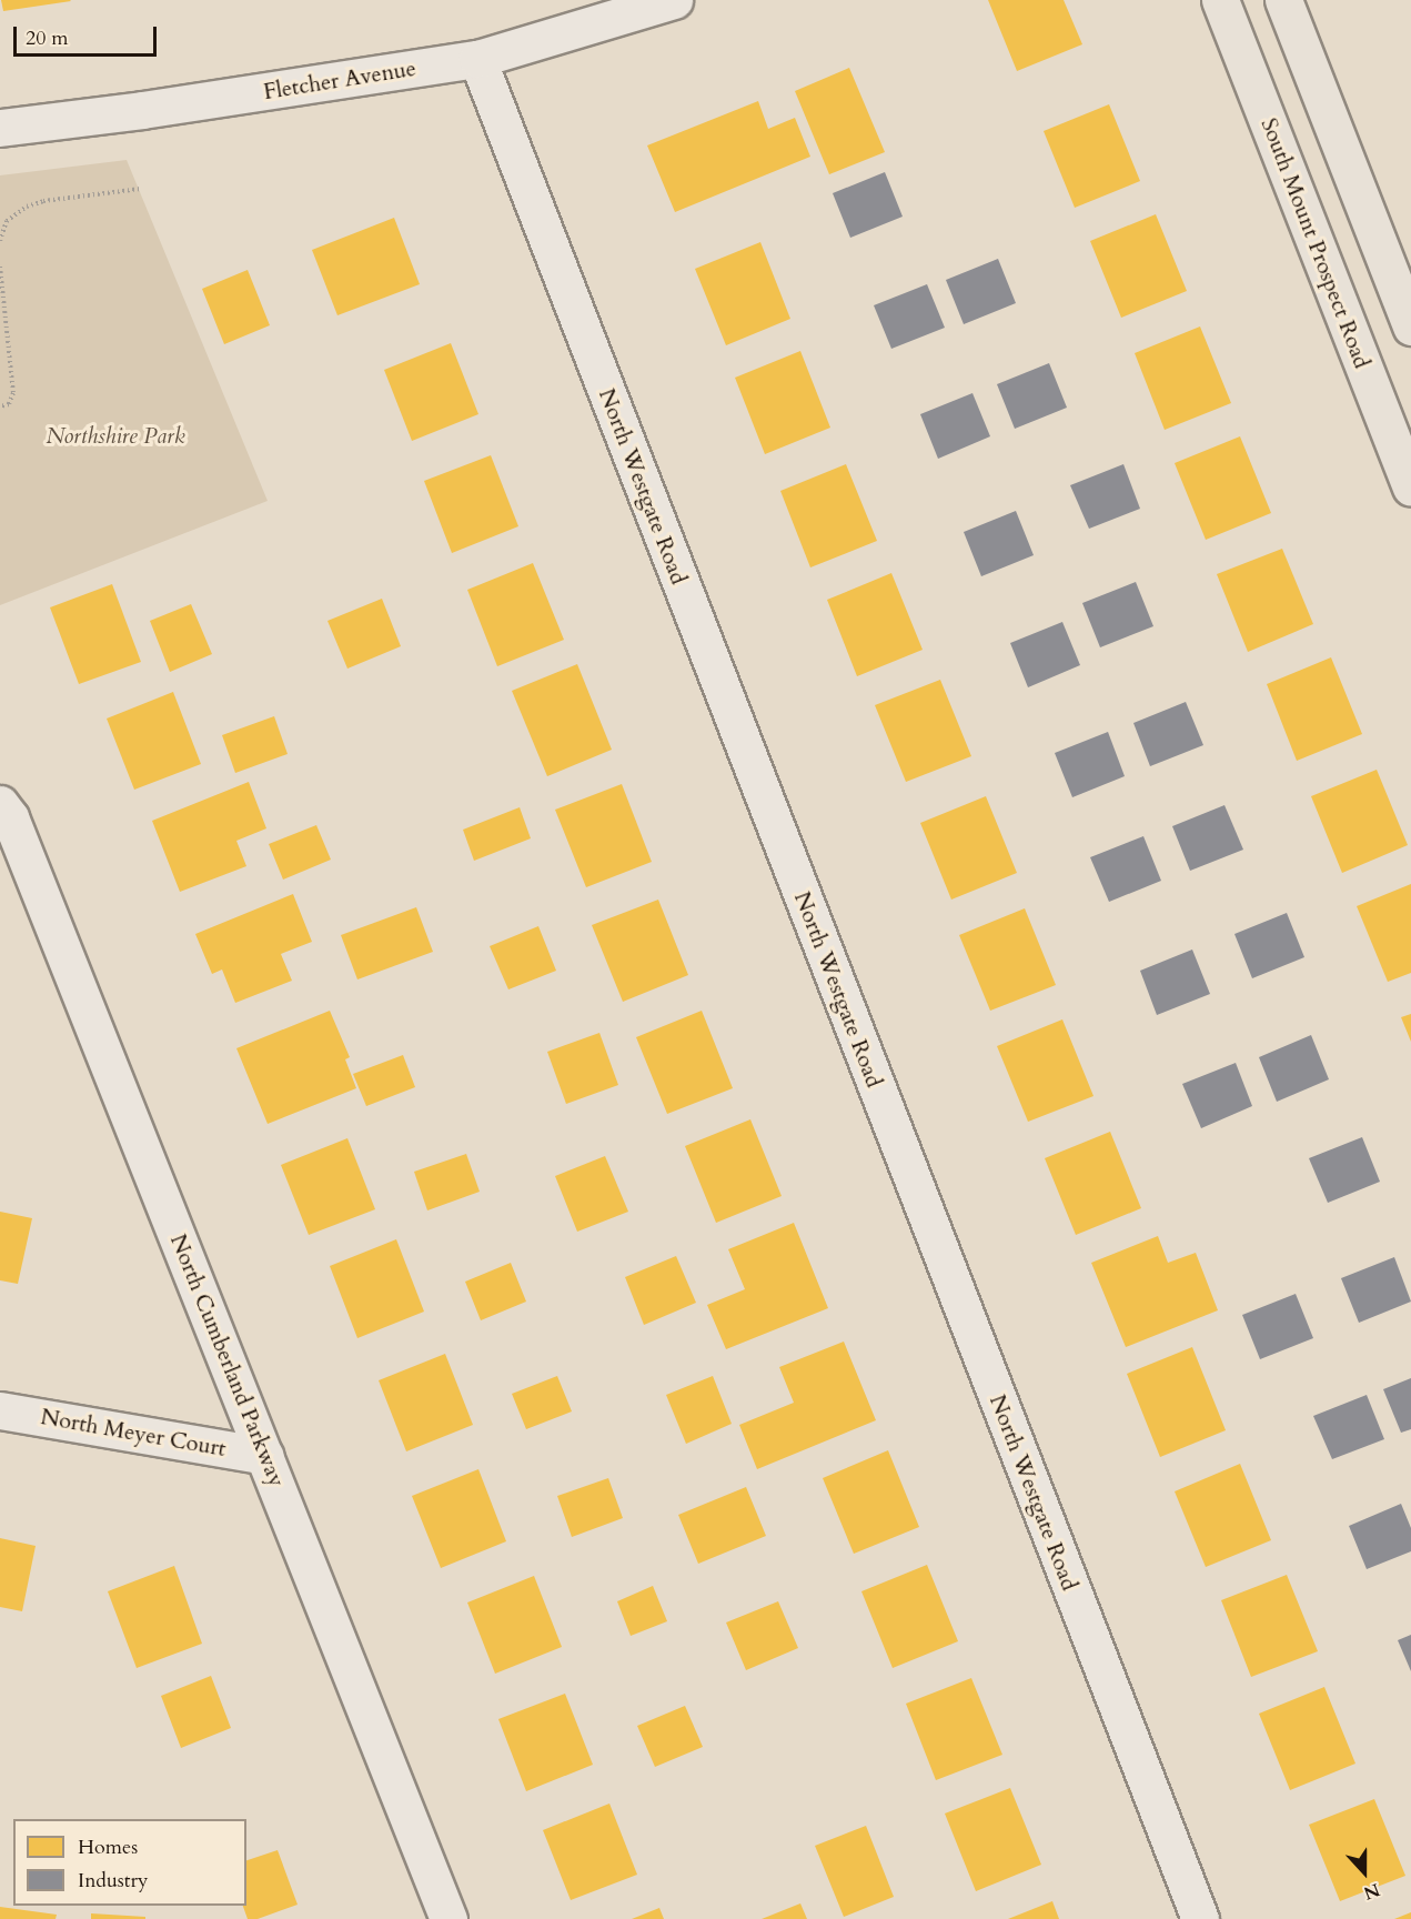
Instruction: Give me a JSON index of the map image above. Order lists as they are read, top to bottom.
{
  "streets": {
    "main road": ["South Mount Prospect Road"],
    "street": [
      "Fletcher Avenue",
      "North Westgate Road",
      "North Cumberland Parkway",
      "North Meyer Court"
    ]
  },
  "crossings": [
    ["Fletcher Avenue", "North Westgate Road"],
    ["North Cumberland Parkway", "North Meyer Court"]
  ],
  "parks": ["Northshire Park"],
  "legend": ["Homes", "Industry"],
  "scale_bar": "20 m",
  "north": "bottom"
}
